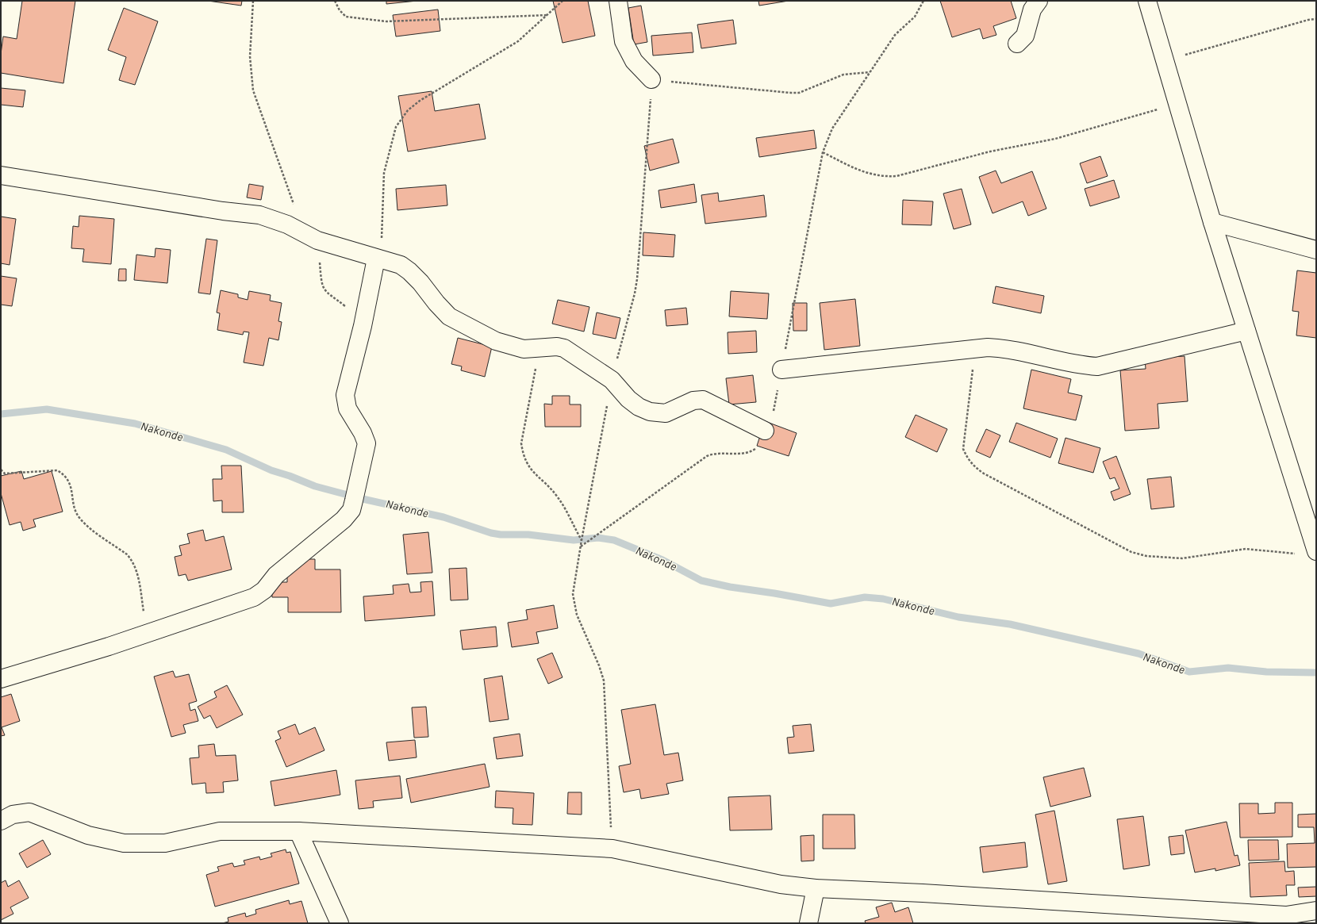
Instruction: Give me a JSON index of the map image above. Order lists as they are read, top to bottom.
{
  "water": ["Nakonde"]
}
